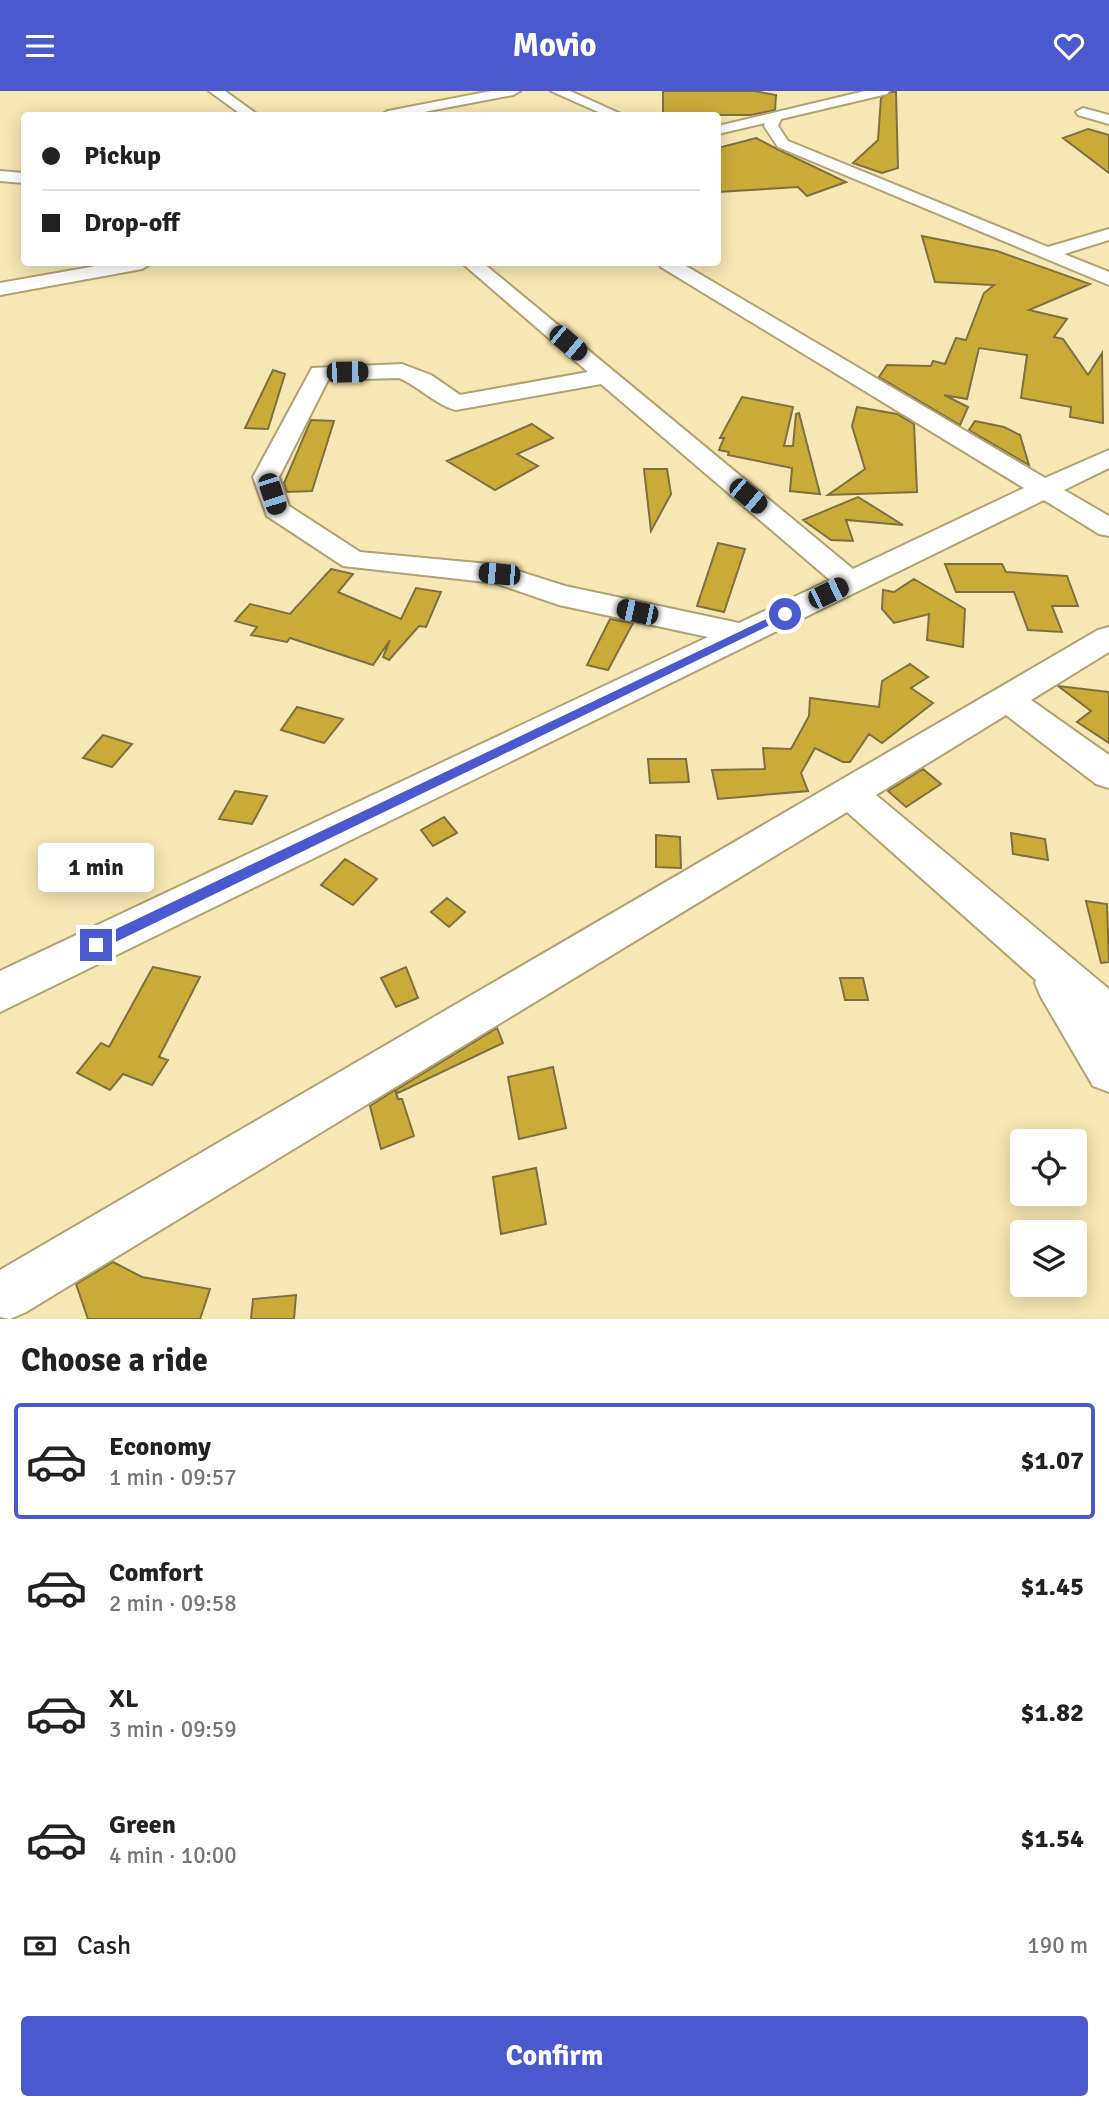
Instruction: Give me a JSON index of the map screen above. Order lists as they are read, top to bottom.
{
  "page": {
    "header": "Movio",
    "banner": ["Pickup", "Drop-off"],
    "bubble": "1 min",
    "heading": "Choose a ride",
    "list": [
      {
        "name": "Economy",
        "note": "1 min · 09:57",
        "value": "$1.07"
      },
      {
        "name": "Comfort",
        "note": "2 min · 09:58",
        "value": "$1.45"
      },
      {
        "name": "XL",
        "note": "3 min · 09:59",
        "value": "$1.82"
      },
      {
        "name": "Green",
        "note": "4 min · 10:00",
        "value": "$1.54"
      }
    ],
    "pay": ["Cash", "190 m"],
    "buttons": "Confirm"
  }
}
